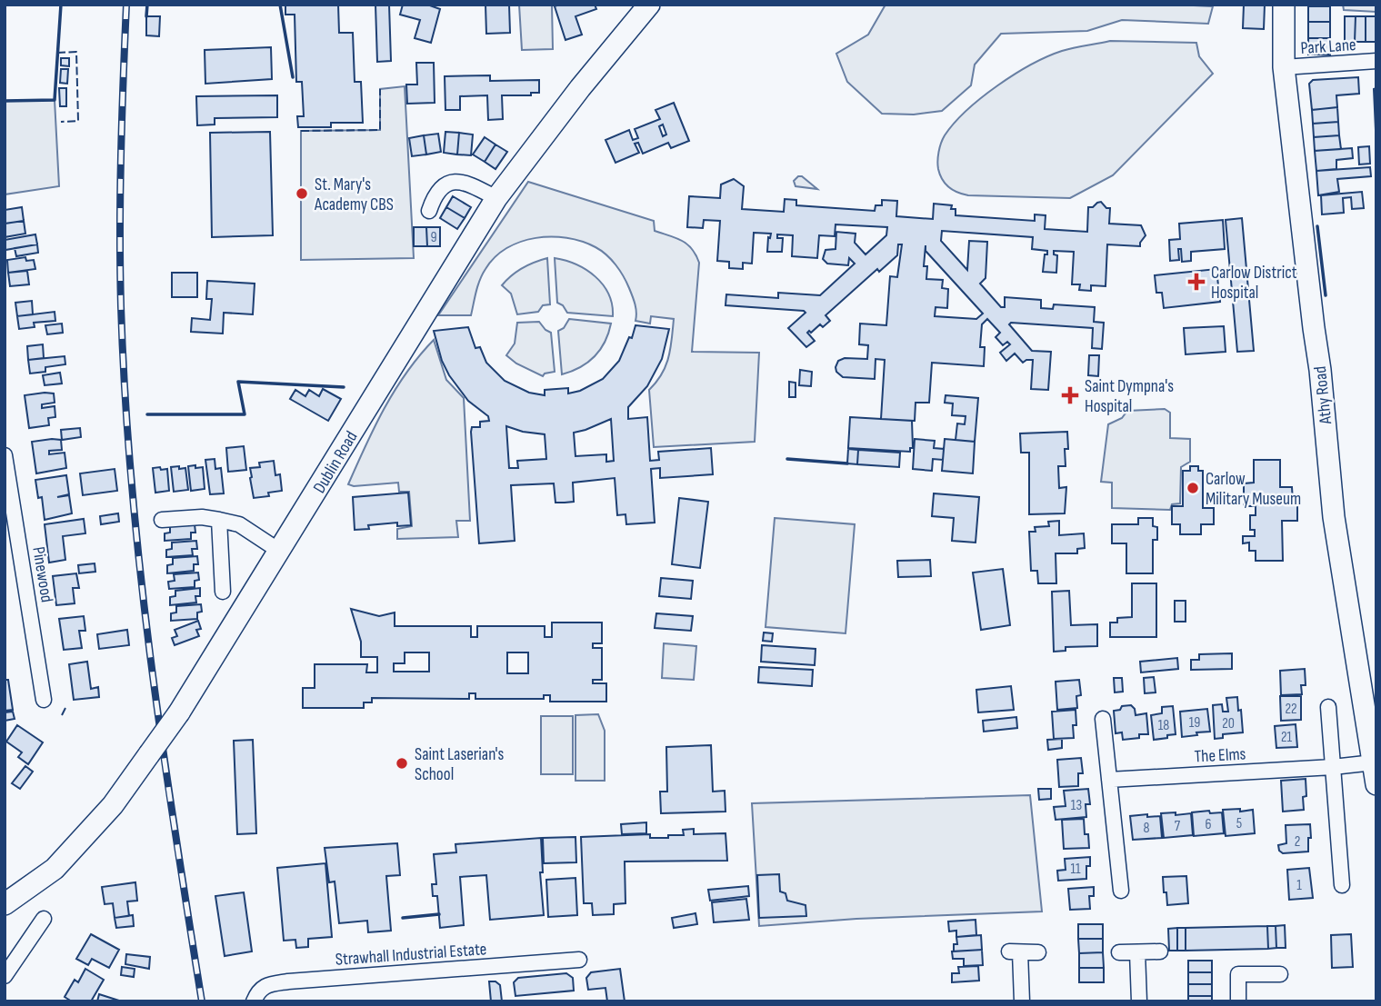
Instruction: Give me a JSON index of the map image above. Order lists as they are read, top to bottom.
{
  "streets": {
    "main road": ["Athy Road", "Dublin Road"],
    "street": [
      "Park Lane",
      "Pinewood",
      "The Elms",
      "Strawhall Industrial Estate"
    ]
  },
  "crossings": [
    ["Park Lane", "Athy Road"],
    ["Athy Road", "The Elms"]
  ],
  "places": {
    "other": ["St. Mary's Academy CBS", "Carlow Military Museum", "Saint Laserian's School"],
    "health": ["Carlow District Hospital", "Saint Dympna's Hospital"]
  },
  "house_numbers": [
    "9",
    "22",
    "19",
    "20",
    "18",
    "21",
    "13",
    "5",
    "6",
    "7",
    "8",
    "2",
    "11",
    "1"
  ]
}
